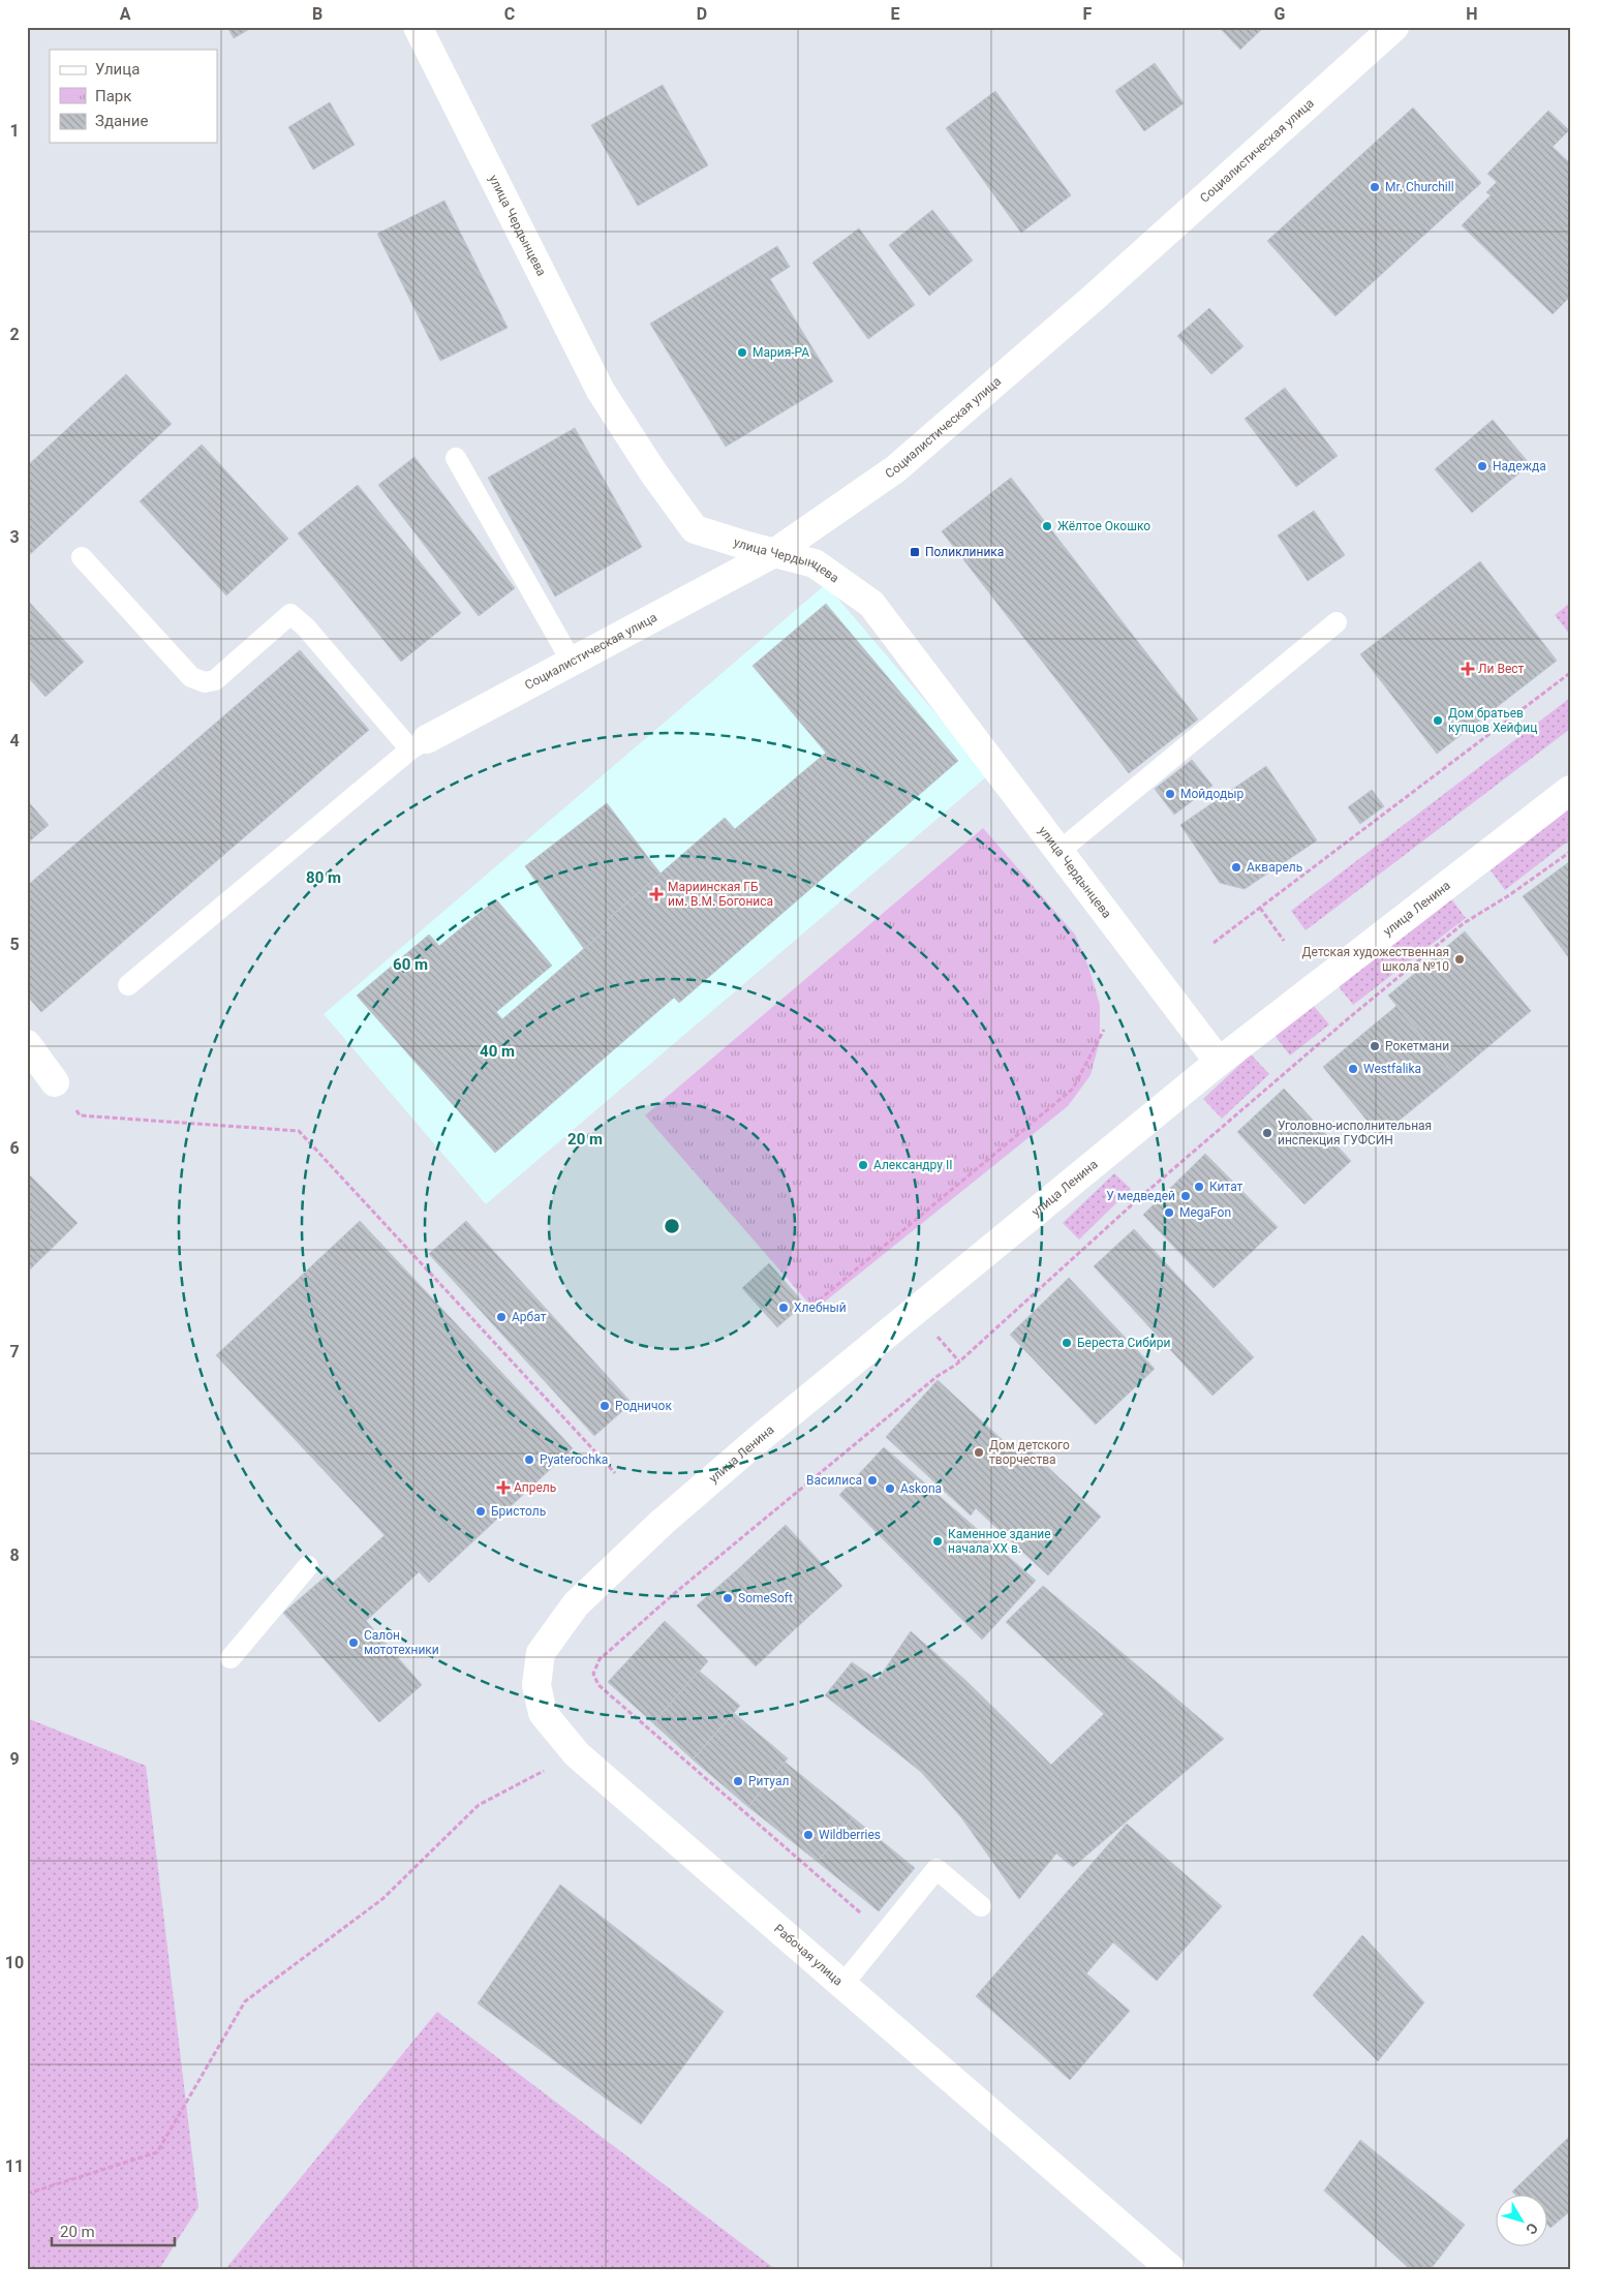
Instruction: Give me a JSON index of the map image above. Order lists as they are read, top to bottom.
{
  "streets": {
    "street": [
      "Социалистическая улица",
      "улица Чердынцева",
      "улица Ленина",
      "Рабочая улица"
    ]
  },
  "crossings": [
    ["Социалистическая улица", "улица Чердынцева"],
    ["улица Чердынцева", "улица Ленина"],
    ["улица Ленина", "Рабочая улица"]
  ],
  "places": {
    "other": [
      "Mr. Churchill",
      "Мария-РА",
      "Надежда",
      "Жёлтое Окошко",
      "Дом братьев купцов Хейфиц",
      "Мойдодыр",
      "Акварель",
      "Детская художественная школа №10",
      "Рокетмани",
      "Westfalika",
      "Уголовно-исполнительная инспекция ГУФСИН",
      "Александру II",
      "Китат",
      "У медведей",
      "MegaFon",
      "Хлебный",
      "Арбат",
      "Береста Сибири",
      "Родничок",
      "Дом детского творчества",
      "Pyaterochka",
      "Василиса",
      "Askona",
      "Бристоль",
      "Каменное здание начала XX в.",
      "SomeSoft",
      "Салон мототехники",
      "Ритуал",
      "Wildberries"
    ],
    "transit": ["Поликлиника"],
    "health": ["Ли Вест", "Мариинская ГБ им. В.М. Богониса", "Апрель"]
  },
  "legend": ["Улица", "Парк", "Здание"],
  "scale_bar": "20 m",
  "north": "bottom right",
  "grid": {
    "columns": [
      "A",
      "B",
      "C",
      "D",
      "E",
      "F",
      "G",
      "H"
    ],
    "rows": [
      "1",
      "2",
      "3",
      "4",
      "5",
      "6",
      "7",
      "8",
      "9",
      "10",
      "11"
    ]
  },
  "rings": [
    "80 m",
    "60 m",
    "40 m",
    "20 m"
  ]
}
